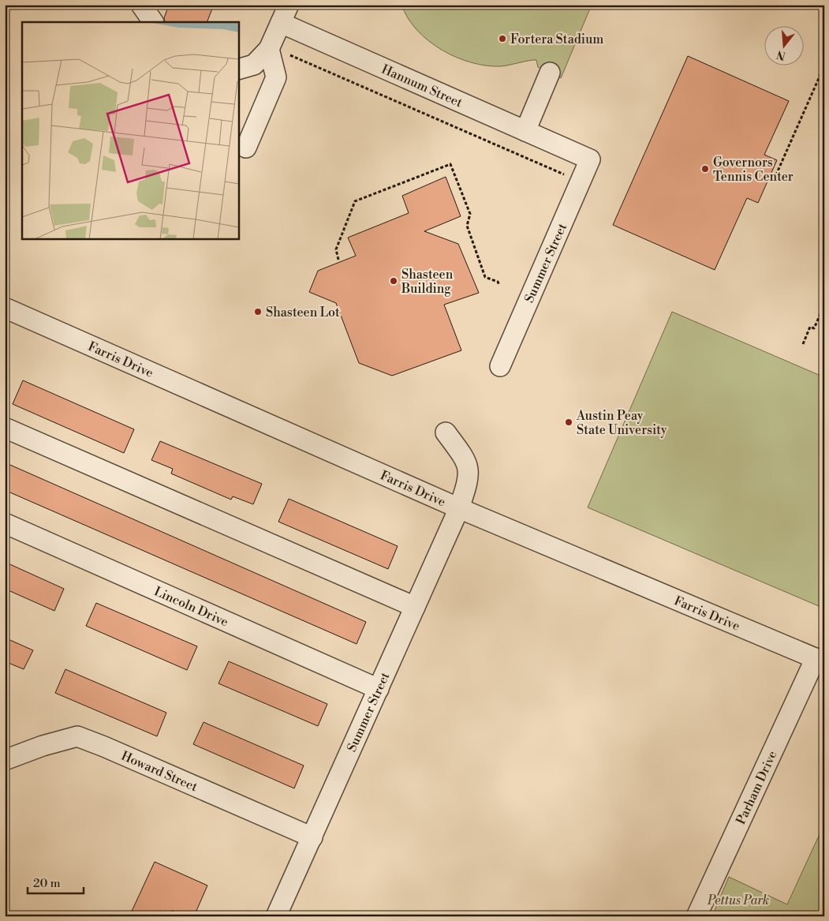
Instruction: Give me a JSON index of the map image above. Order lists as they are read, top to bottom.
{
  "streets": {
    "street": [
      "Hannum Street",
      "Summer Street",
      "Farris Drive",
      "Lincoln Drive",
      "Howard Street",
      "Parham Drive"
    ]
  },
  "crossings": [
    ["Hannum Street", "Summer Street"],
    ["Summer Street", "Farris Drive"],
    ["Summer Street", "Lincoln Drive"],
    ["Summer Street", "Howard Street"],
    ["Farris Drive", "Parham Drive"]
  ],
  "parks": ["Pettus Park"],
  "places": [
    "Fortera Stadium",
    "Governors Tennis Center",
    "Shasteen Building",
    "Shasteen Lot",
    "Austin Peay State University"
  ],
  "scale_bar": "20 m",
  "north": "bottom"
}
